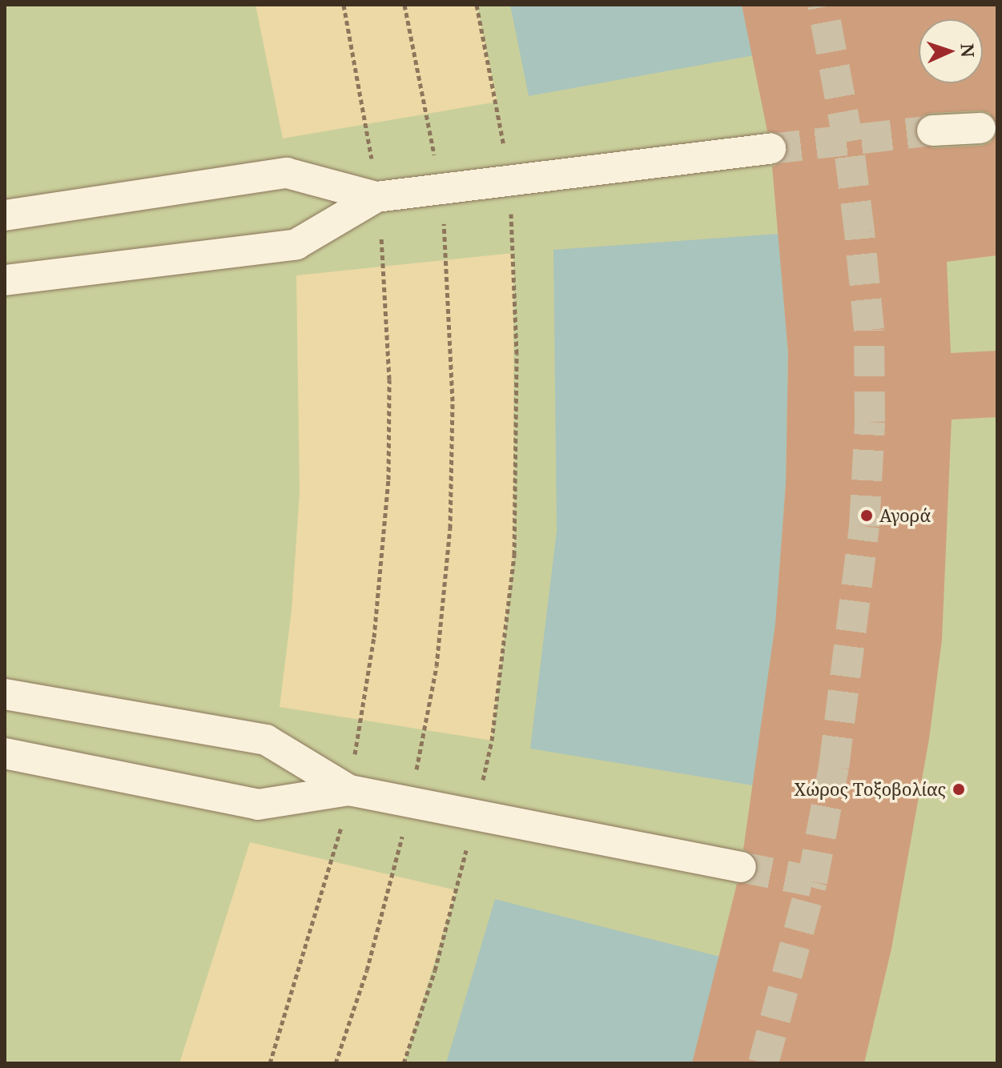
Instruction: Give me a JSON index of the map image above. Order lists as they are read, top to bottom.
{
  "places": ["Αγορά", "Χώρος Τοξοβολίας"],
  "north": "right"
}
